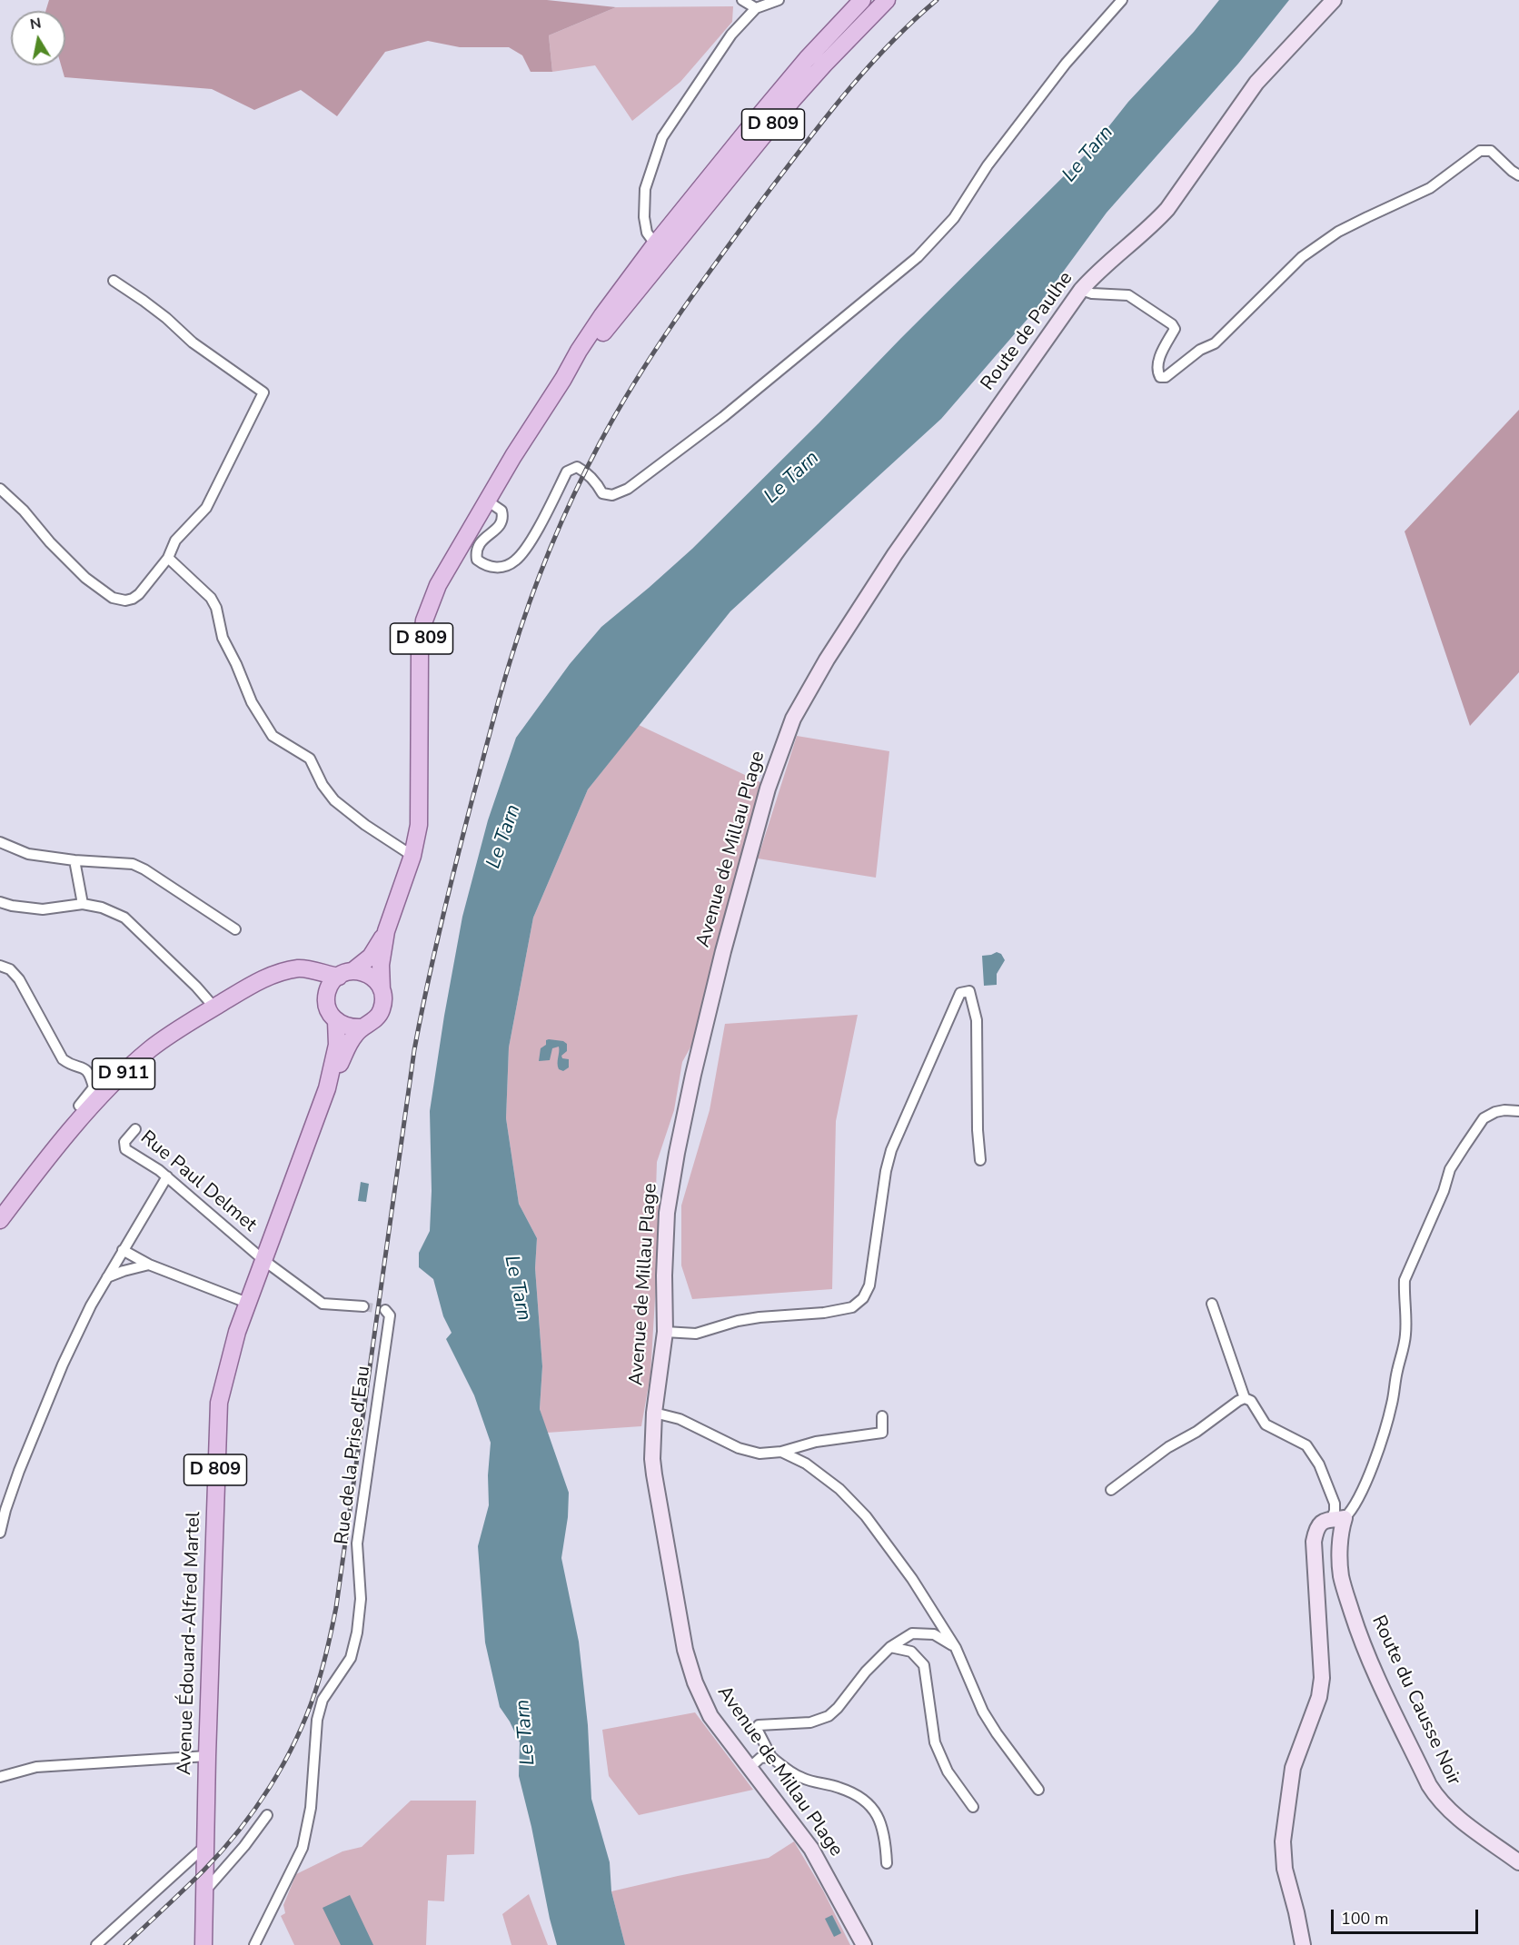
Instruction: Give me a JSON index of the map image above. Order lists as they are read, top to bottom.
{
  "streets": {
    "main road": ["D 809", "D 911", "Avenue Édouard-Alfred Martel"],
    "street": [
      "Route de Paulhe",
      "Avenue de Millau Plage",
      "Rue Paul Delmet",
      "Rue de la Prise d'Eau",
      "Route du Causse Noir"
    ]
  },
  "crossings": [
    ["D 809", "D 911"],
    ["D 809", "Avenue Édouard-Alfred Martel"],
    ["Route de Paulhe", "Avenue de Millau Plage"],
    ["D 911", "Avenue Édouard-Alfred Martel"],
    ["Rue Paul Delmet", "Avenue Édouard-Alfred Martel"]
  ],
  "water": ["Le Tarn"],
  "scale_bar": "100 m",
  "north": "top"
}
